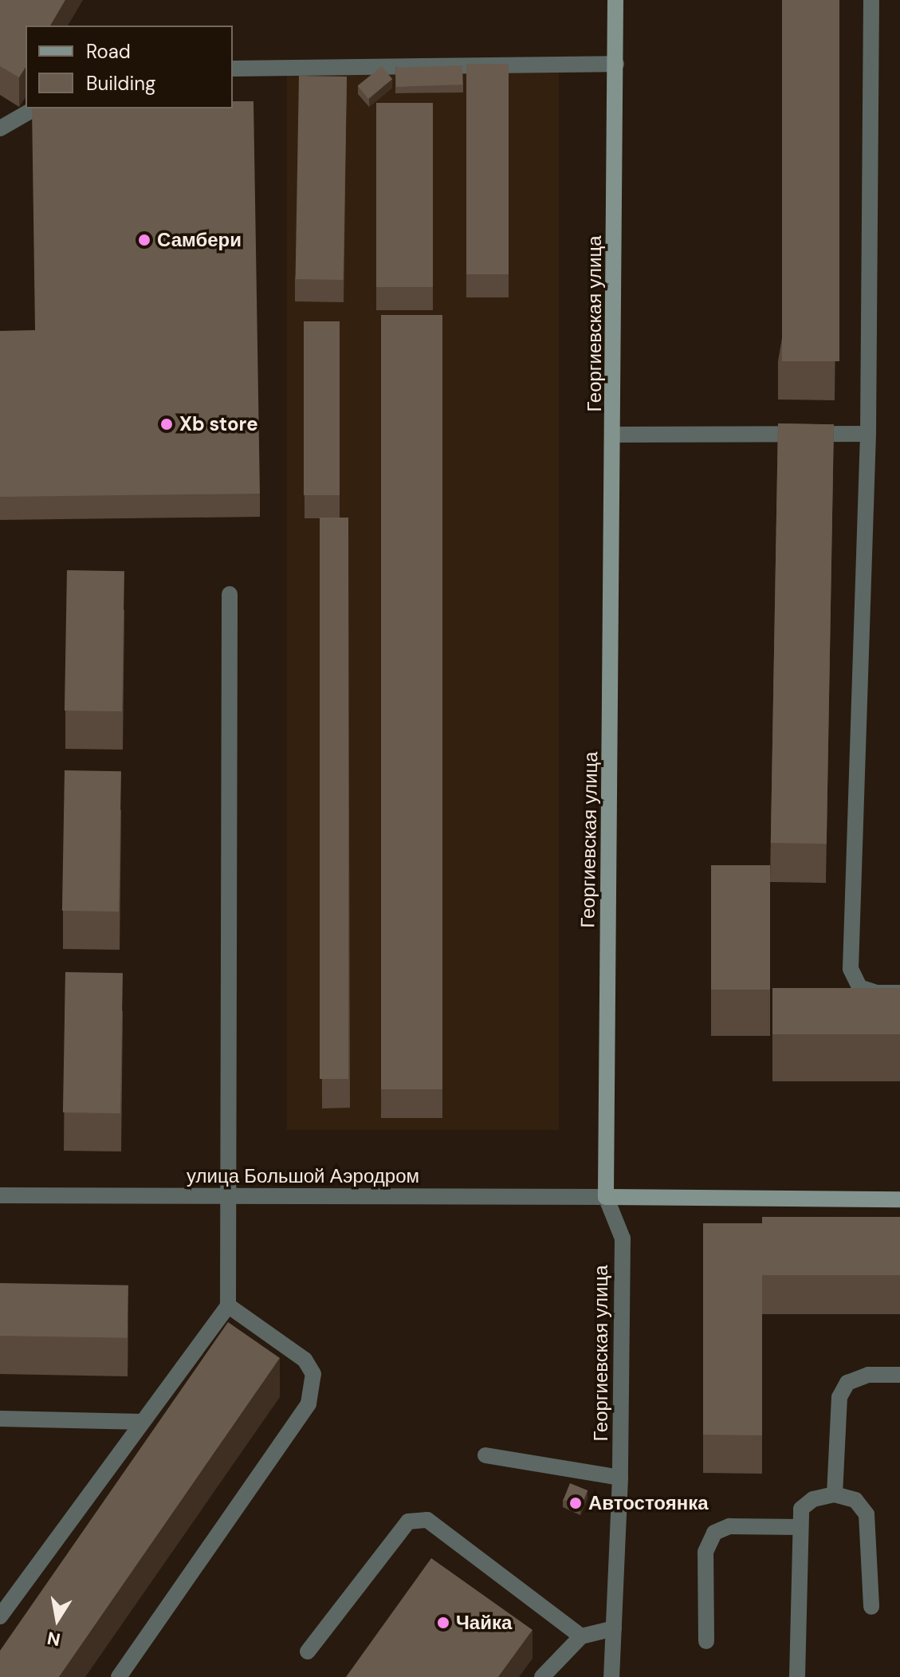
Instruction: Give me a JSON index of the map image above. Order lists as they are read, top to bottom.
{
  "streets": {
    "street": ["Георгиевская улица", "улица Большой Аэродром"]
  },
  "crossings": [
    ["Георгиевская улица", "улица Большой Аэродром"]
  ],
  "places": [
    "Самбери",
    "Xb store",
    "Автостоянка",
    "Чайка"
  ],
  "legend": ["Road", "Building"],
  "north": "bottom"
}
